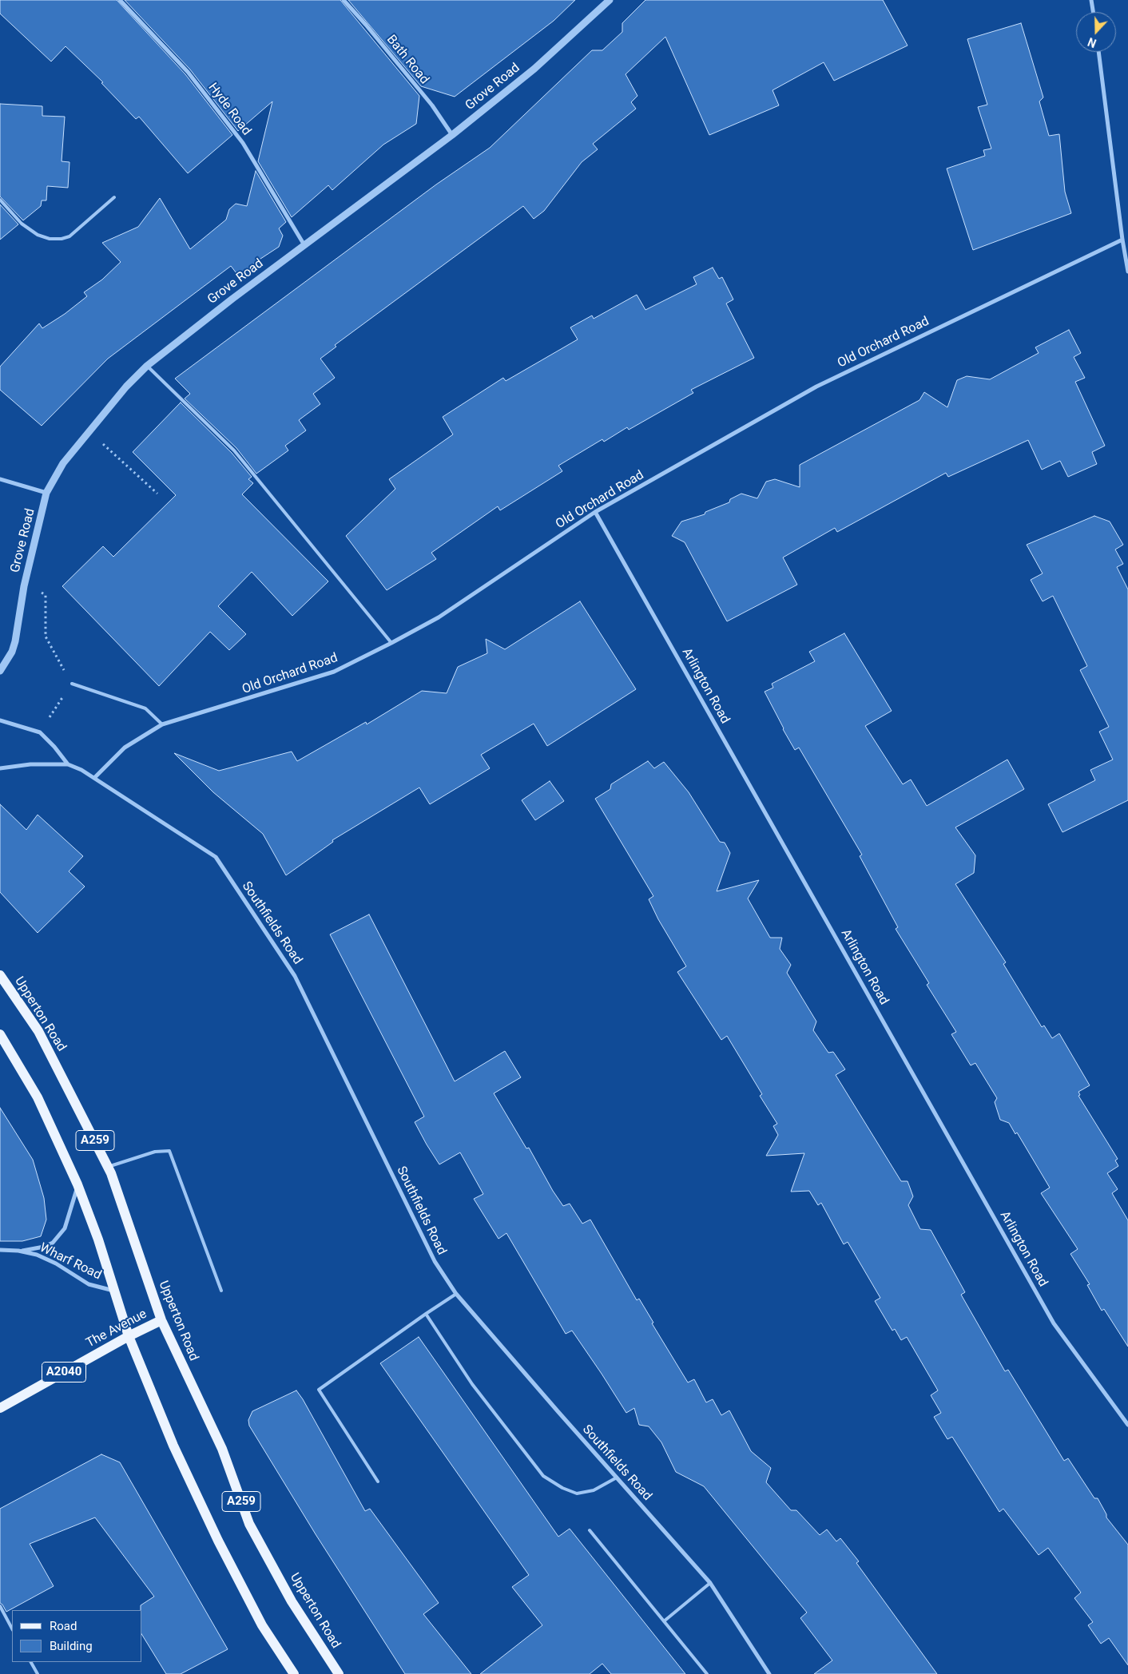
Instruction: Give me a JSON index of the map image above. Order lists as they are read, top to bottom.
{
  "streets": {
    "main road": [
      "Upperton Road",
      "A259",
      "The Avenue",
      "A2040"
    ],
    "street": [
      "Bath Road",
      "Grove Road",
      "Hyde Road",
      "Old Orchard Road",
      "Arlington Road",
      "Southfields Road",
      "Wharf Road"
    ]
  },
  "crossings": [
    ["Bath Road", "Grove Road"],
    ["Grove Road", "Hyde Road"],
    ["Old Orchard Road", "Arlington Road"],
    ["Old Orchard Road", "Southfields Road"],
    ["Upperton Road", "The Avenue"],
    ["A259", "Wharf Road"],
    ["A259", "The Avenue"]
  ],
  "legend": ["Road", "Building"],
  "north": "bottom"
}
